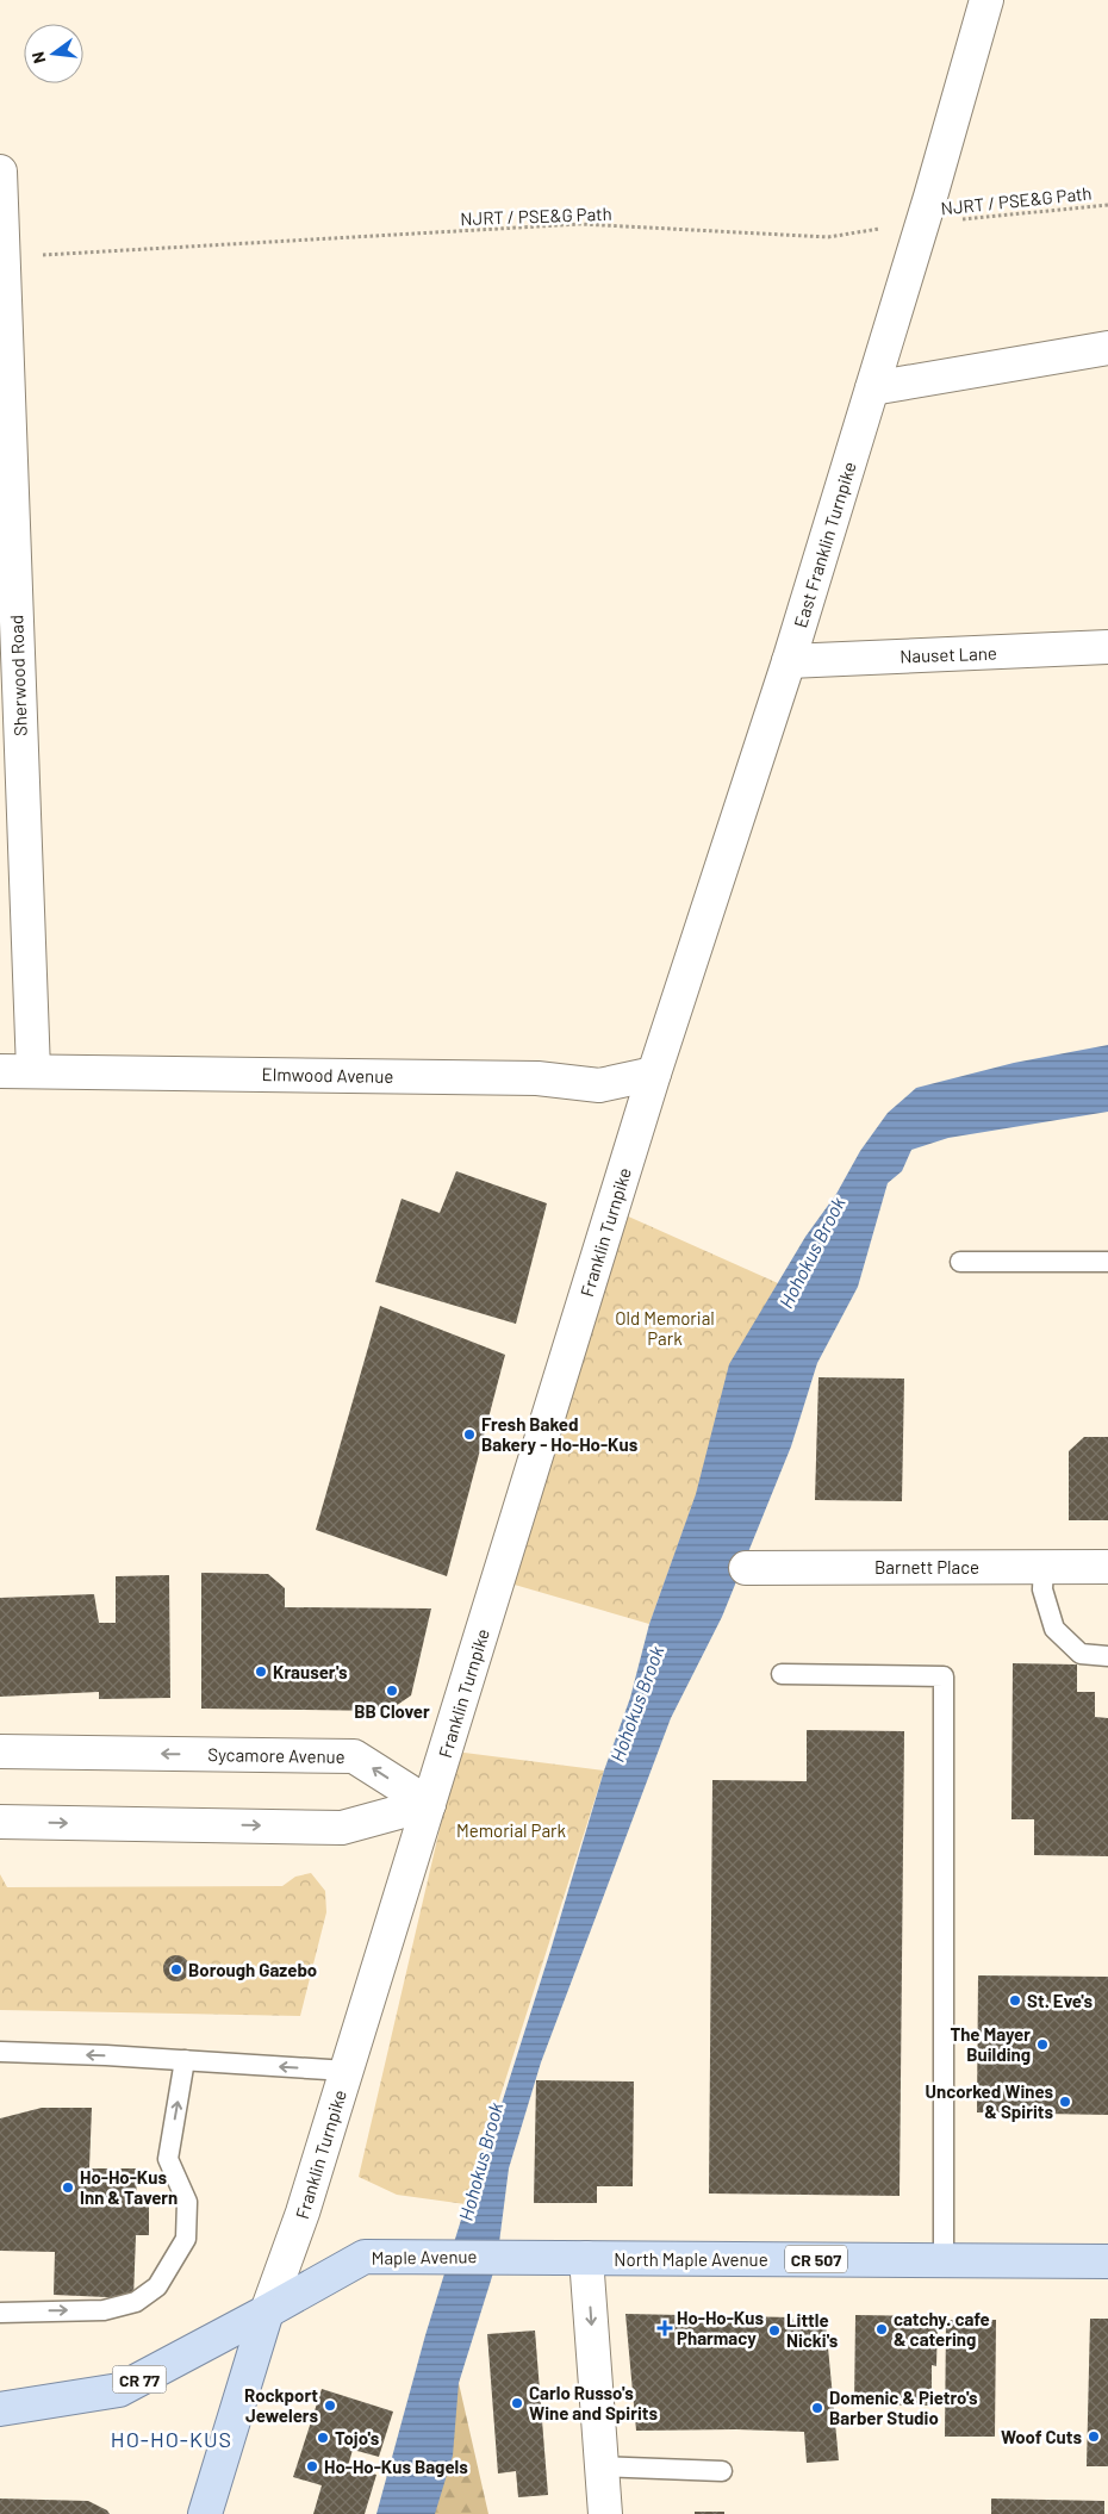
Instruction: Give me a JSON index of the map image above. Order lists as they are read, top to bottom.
{
  "streets": {
    "main road": [
      "Maple Avenue",
      "North Maple Avenue",
      "CR 507",
      "CR 77"
    ],
    "street": [
      "East Franklin Turnpike",
      "Nauset Lane",
      "Sherwood Road",
      "Elmwood Avenue",
      "Franklin Turnpike",
      "Barnett Place",
      "Sycamore Avenue"
    ],
    "path": ["NJRT / PSE&G Path"]
  },
  "crossings": [
    ["NJRT / PSE&G Path", "East Franklin Turnpike"],
    ["NJRT / PSE&G Path", "Sherwood Road"],
    ["East Franklin Turnpike", "Nauset Lane"],
    ["East Franklin Turnpike", "Elmwood Avenue"],
    ["East Franklin Turnpike", "Franklin Turnpike"],
    ["Sherwood Road", "Elmwood Avenue"],
    ["Elmwood Avenue", "Franklin Turnpike"],
    ["Franklin Turnpike", "Sycamore Avenue"],
    ["Franklin Turnpike", "Maple Avenue"],
    ["Franklin Turnpike", "CR 77"],
    ["Maple Avenue", "North Maple Avenue"],
    ["Maple Avenue", "CR 77"]
  ],
  "districts": ["HO-HO-KUS"],
  "water": ["Hohokus Brook"],
  "parks": ["Old Memorial Park", "Memorial Park"],
  "places": {
    "other": [
      "Fresh Baked Bakery - Ho-Ho-Kus",
      "Krauser's",
      "BB Clover",
      "Borough Gazebo",
      "St. Eve's",
      "The Mayer Building",
      "Uncorked Wines & Spirits",
      "Ho-Ho-Kus Inn & Tavern",
      "catchy. cafe & catering",
      "Little Nicki's",
      "Carlo Russo's Wine and Spirits",
      "Rockport Jewelers",
      "Domenic & Pietro's Barber Studio",
      "Woof Cuts",
      "Tojo's",
      "Ho-Ho-Kus Bagels"
    ],
    "health": ["Ho-Ho-Kus Pharmacy"]
  },
  "north": "left"
}
